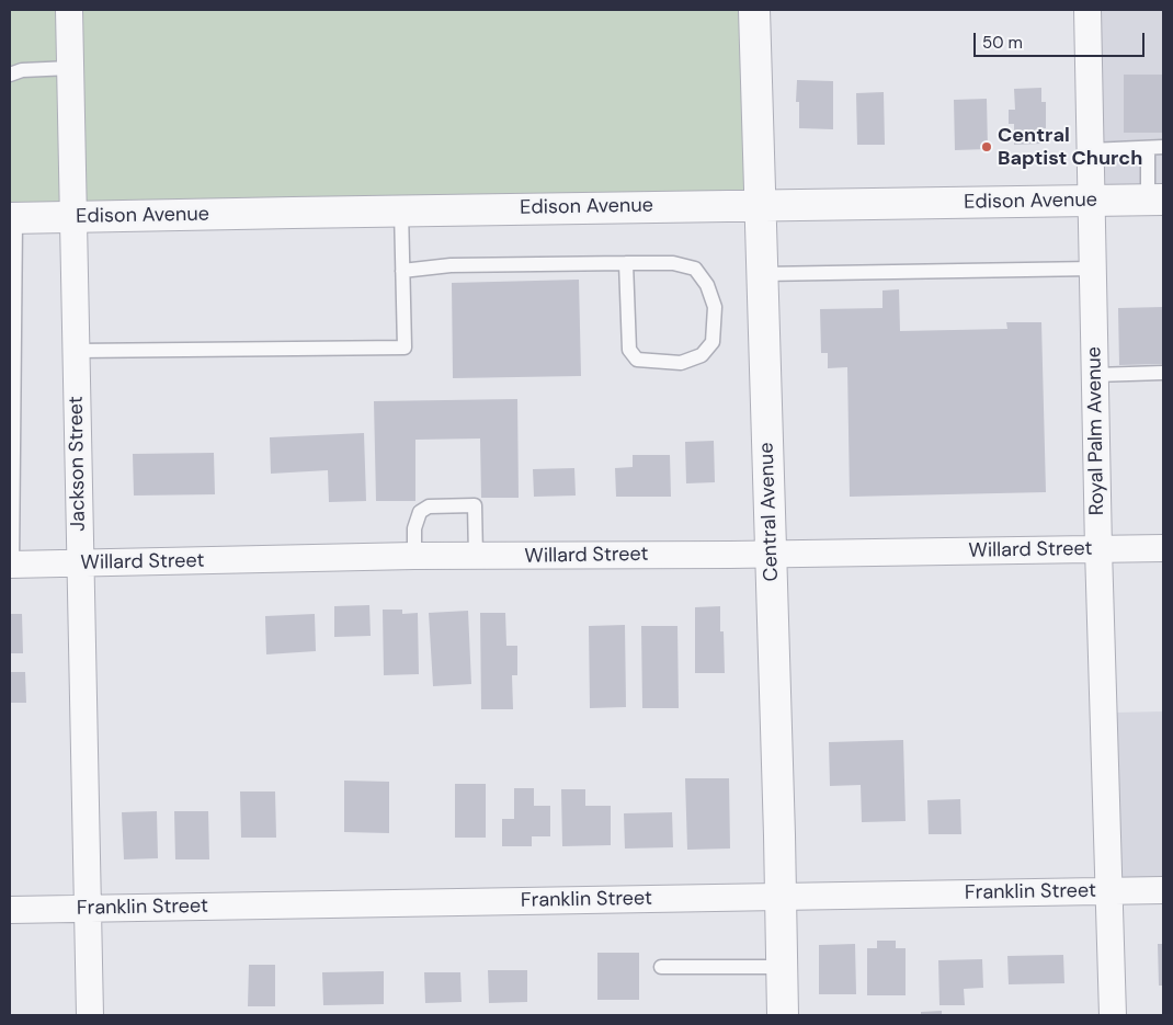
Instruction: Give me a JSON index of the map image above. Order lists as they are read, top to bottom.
{
  "streets": {
    "street": [
      "Edison Avenue",
      "Royal Palm Avenue",
      "Jackson Street",
      "Central Avenue",
      "Willard Street",
      "Franklin Street"
    ]
  },
  "crossings": [
    ["Edison Avenue", "Royal Palm Avenue"],
    ["Edison Avenue", "Jackson Street"],
    ["Edison Avenue", "Central Avenue"],
    ["Royal Palm Avenue", "Willard Street"],
    ["Royal Palm Avenue", "Franklin Street"],
    ["Jackson Street", "Willard Street"],
    ["Jackson Street", "Franklin Street"],
    ["Central Avenue", "Willard Street"],
    ["Central Avenue", "Franklin Street"]
  ],
  "places": ["Central Baptist Church"],
  "scale_bar": "50 m"
}
